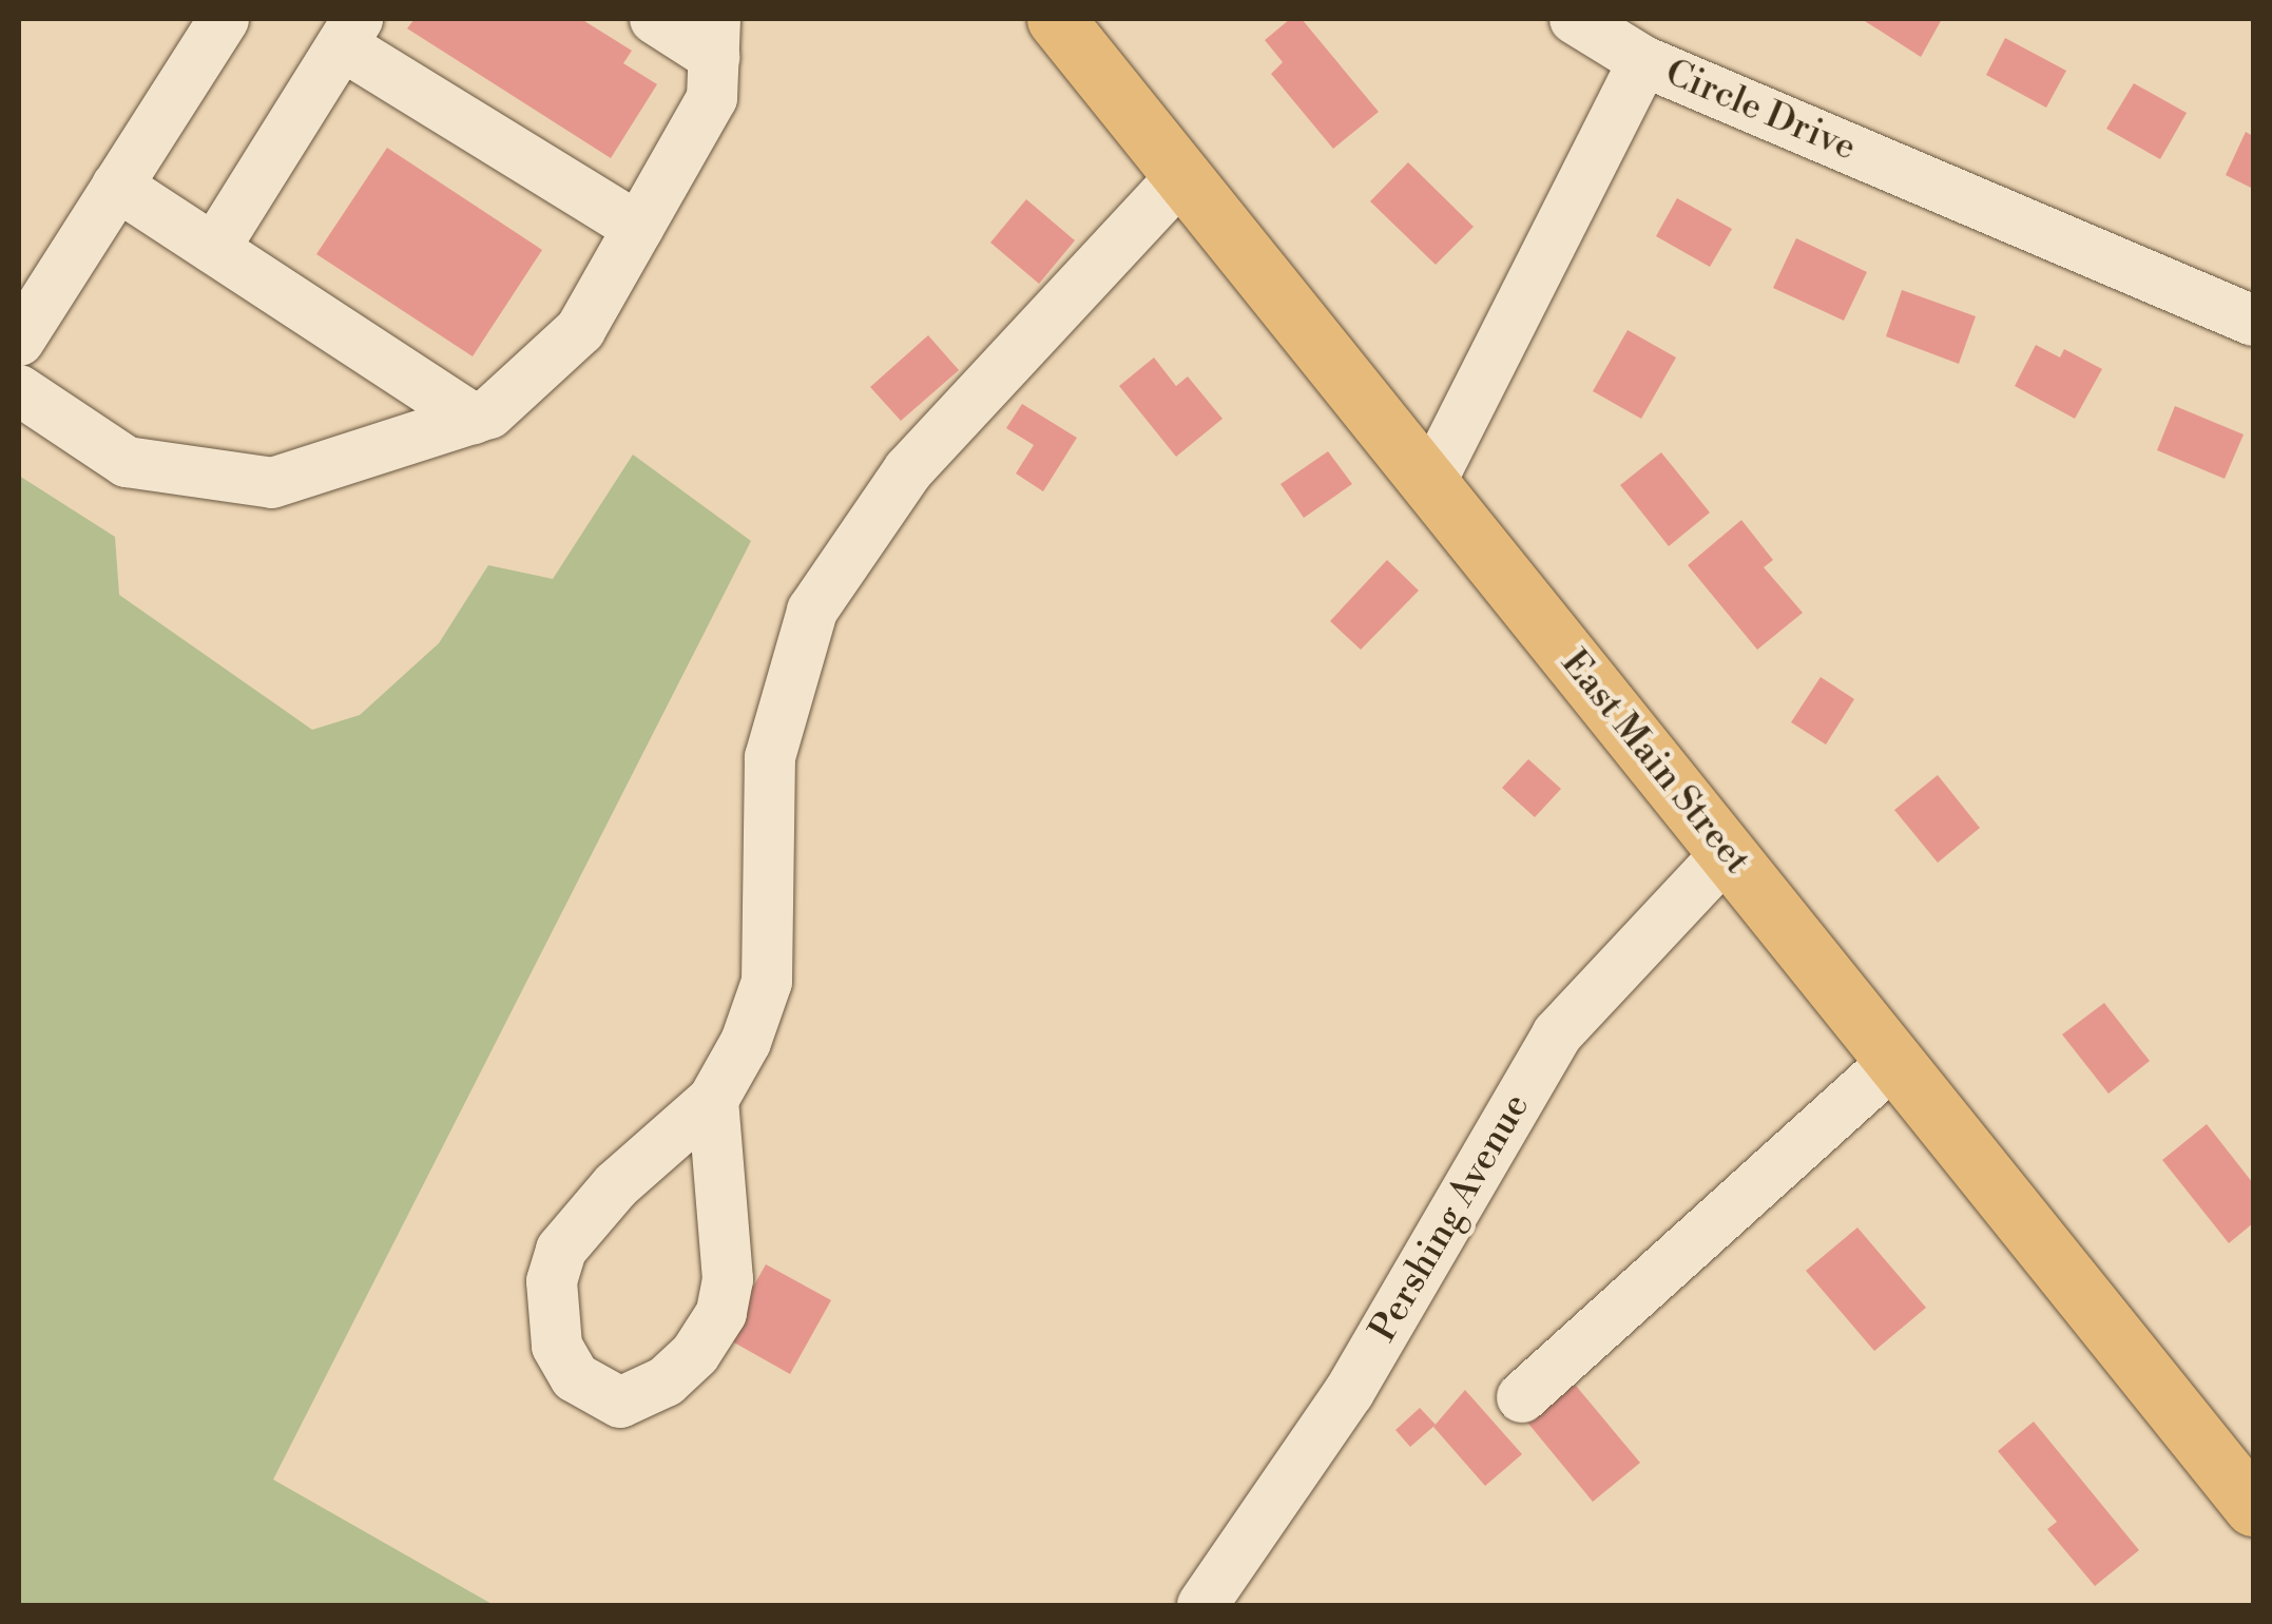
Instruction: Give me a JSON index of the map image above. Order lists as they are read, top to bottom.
{
  "streets": {
    "highway": ["East Main Street"],
    "street": ["Circle Drive", "Pershing Avenue"]
  },
  "crossings": [
    ["Circle Drive", "East Main Street"],
    ["East Main Street", "Pershing Avenue"]
  ]
}
